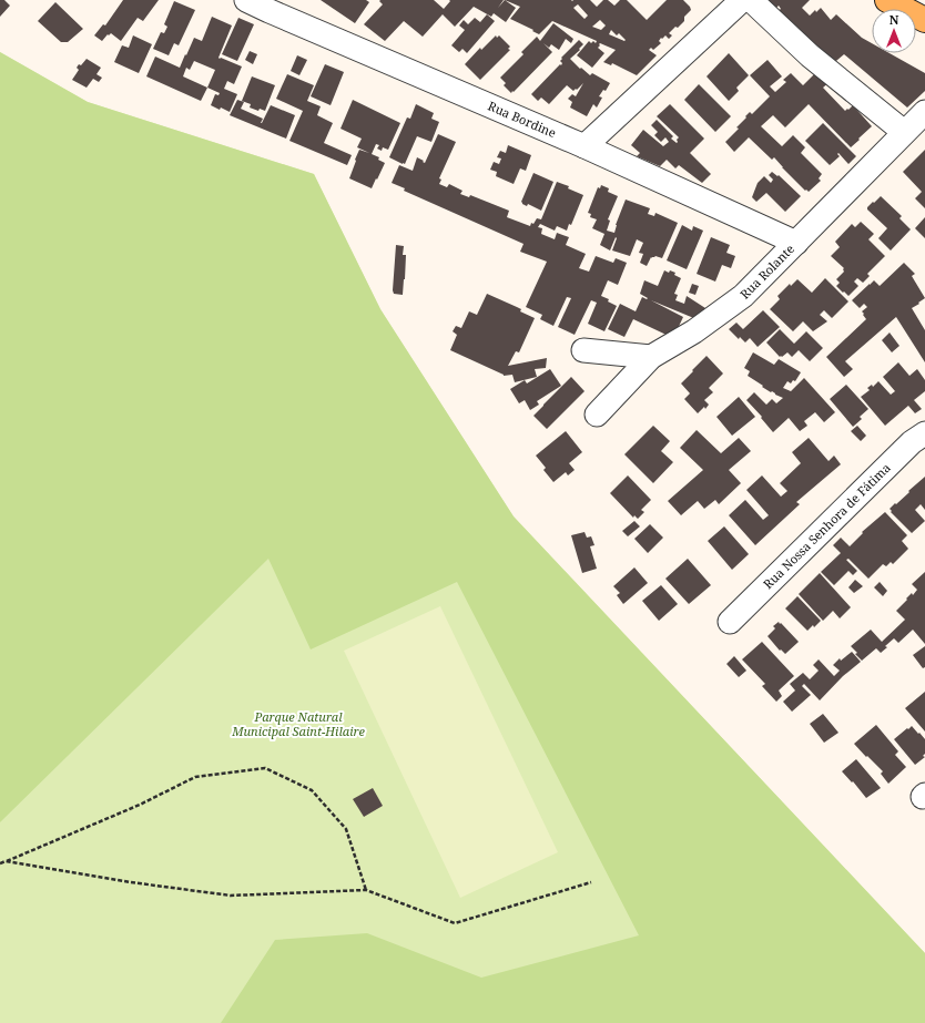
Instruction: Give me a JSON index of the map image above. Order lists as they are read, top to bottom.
{
  "streets": {
    "street": ["Rua Bordine", "Rua Rolante", "Rua Nossa Senhora de Fátima"]
  },
  "crossings": [
    ["Rua Bordine", "Rua Rolante"]
  ],
  "parks": ["Parque Natural Municipal Saint-Hilaire"],
  "north": "top"
}
